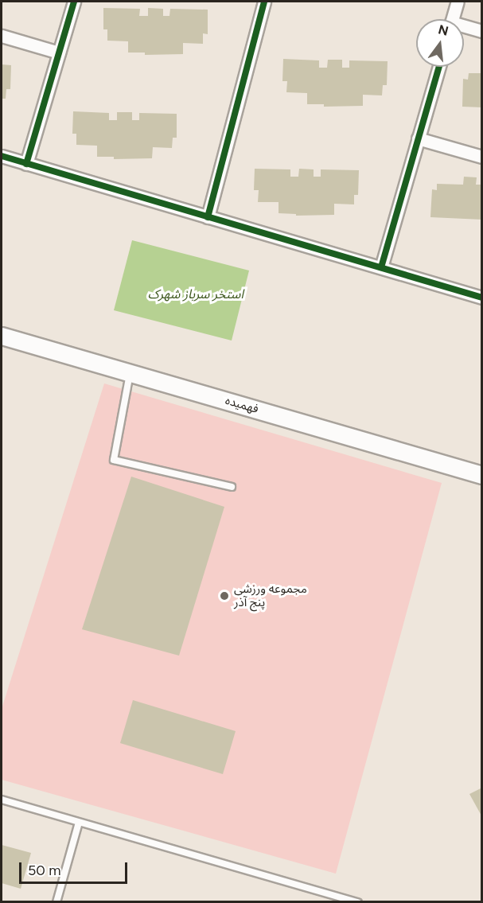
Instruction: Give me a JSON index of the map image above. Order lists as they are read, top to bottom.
{
  "streets": {
    "main road": ["فهمیده"]
  },
  "water": ["استخر سرباز شهرک"],
  "places": ["مجموعه ورزشی پنج آذر"],
  "scale_bar": "50 m",
  "north": "top"
}
